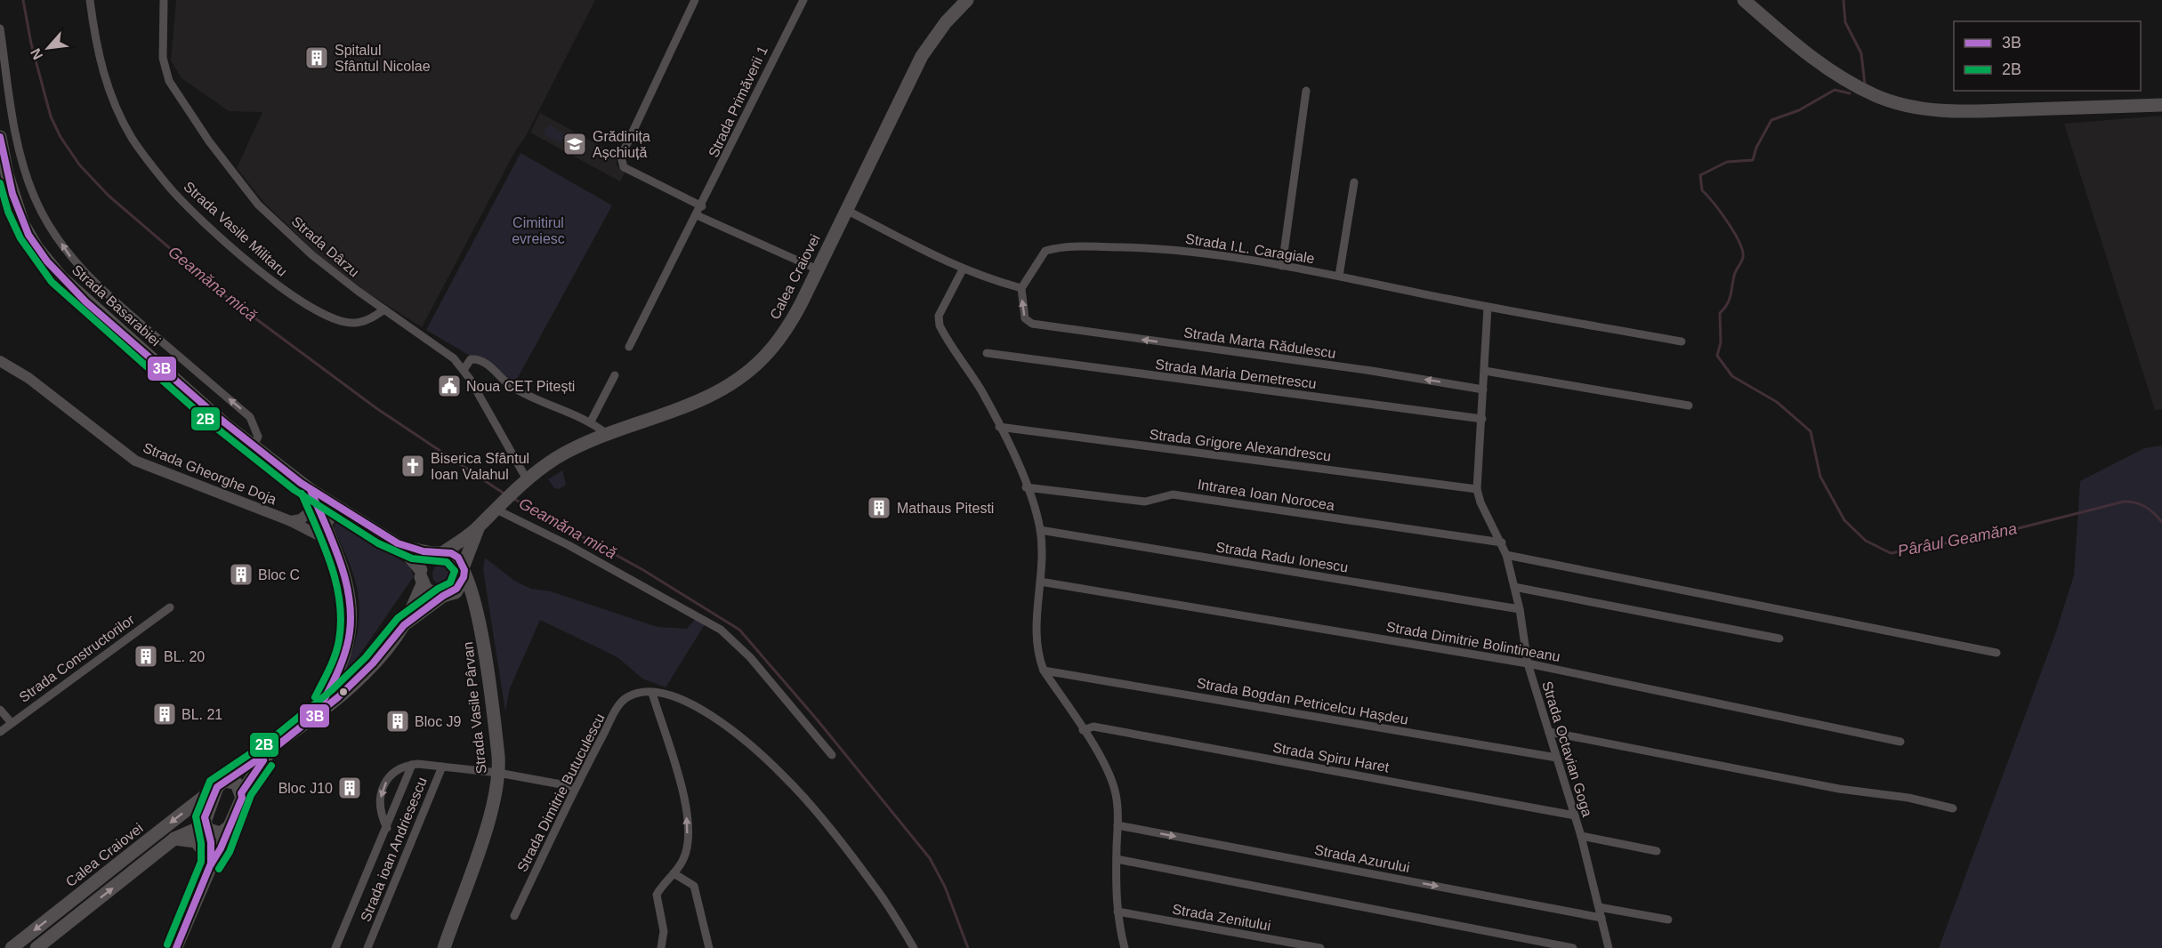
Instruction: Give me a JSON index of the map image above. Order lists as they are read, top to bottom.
{
  "streets": {
    "main road": ["Calea Craiovei", "Strada Basarabiei", "Strada Vasile Pârvan"],
    "street": [
      "Strada Primăverii 1",
      "Strada Vasile Militaru",
      "Strada Dârzu",
      "Strada I.L. Caragiale",
      "Strada Marta Rădulescu",
      "Strada Maria Demetrescu",
      "Strada Grigore Alexandrescu",
      "Strada Gheorghe Doja",
      "Intrarea Ioan Norocea",
      "Strada Radu Ionescu",
      "Strada Dimitrie Bolintineanu",
      "Strada Constructorilor",
      "Strada Bogdan Petricelcu Hașdeu",
      "Strada Octavian Goga",
      "Strada Spiru Haret",
      "Strada Dimitrie Butuculescu",
      "Strada ioan Andriesescu",
      "Strada Azurului",
      "Strada Zenitului"
    ]
  },
  "crossings": [
    ["Strada Vasile Militaru", "Strada Dârzu"],
    ["Strada Dârzu", "Calea Craiovei"],
    ["Strada I.L. Caragiale", "Strada Marta Rădulescu"],
    ["Strada I.L. Caragiale", "Strada Octavian Goga"],
    ["Strada Marta Rădulescu", "Strada Octavian Goga"],
    ["Strada Maria Demetrescu", "Strada Octavian Goga"],
    ["Strada Grigore Alexandrescu", "Strada Octavian Goga"],
    ["Intrarea Ioan Norocea", "Strada Octavian Goga"],
    ["Strada Radu Ionescu", "Strada Octavian Goga"],
    ["Strada Dimitrie Bolintineanu", "Strada Octavian Goga"],
    ["Strada Bogdan Petricelcu Hașdeu", "Strada Octavian Goga"],
    ["Strada Vasile Pârvan", "Strada ioan Andriesescu"],
    ["Strada Octavian Goga", "Strada Spiru Haret"],
    ["Strada Octavian Goga", "Strada Azurului"],
    ["Strada Dimitrie Butuculescu", "Strada ioan Andriesescu"]
  ],
  "one_way": ["Strada Marta Rădulescu"],
  "water": ["Geamăna mică", "Pârâul Geamăna"],
  "parks": ["Cimitirul evreiesc"],
  "places": {
    "building": [
      "Spitalul Sfântul Nicolae",
      "Mathaus Pitesti",
      "Bloc C",
      "BL. 20",
      "BL. 21",
      "Bloc J9",
      "Bloc J10"
    ],
    "school or university": ["Grădinița Așchiuță"],
    "public building": ["Noua CET Pitești"],
    "church": ["Biserica Sfântul Ioan Valahul"]
  },
  "lines": ["transit line 3B", "transit line 2B"],
  "legend": ["3B", "2B"],
  "north": "bottom left"
}
